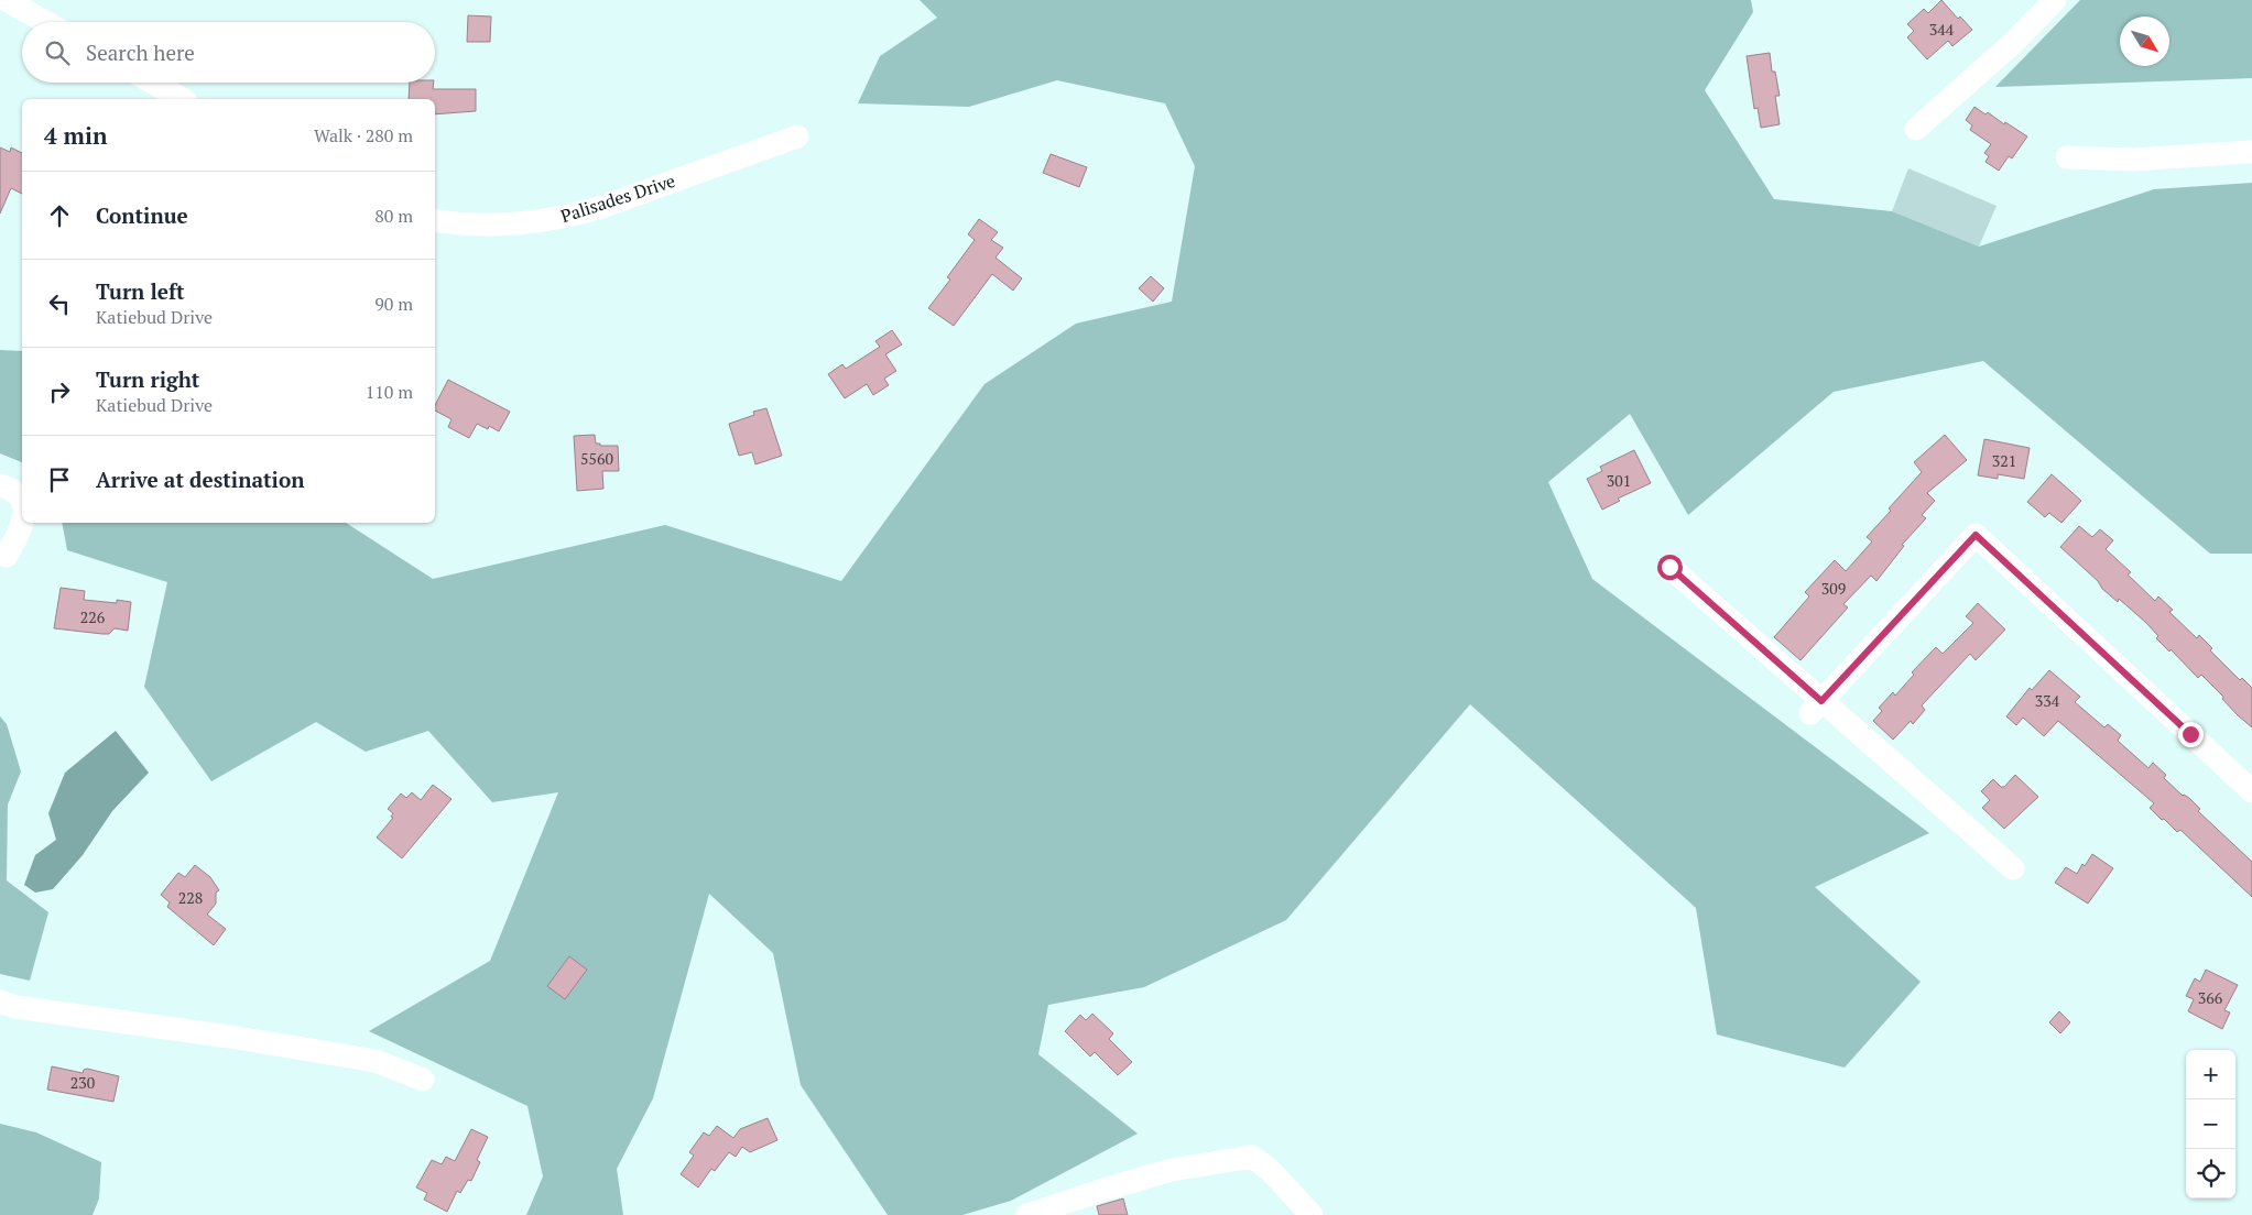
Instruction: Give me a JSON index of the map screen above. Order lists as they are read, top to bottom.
{
  "streets": {
    "street": ["Palisades Drive"]
  },
  "house_numbers": [
    "344",
    "5560",
    "321",
    "301",
    "309",
    "226",
    "334",
    "228",
    "366",
    "230"
  ],
  "north": "bottom right",
  "page": {
    "search": "Search here",
    "heading": ["4 min", "Walk · 280 m"],
    "list": [
      ["Continue", "80 m"],
      ["Turn left", "Katiebud Drive", "90 m"],
      ["Turn right", "Katiebud Drive", "110 m"],
      "Arrive at destination"
    ],
    "map_buttons": ["+", "−"]
  }
}
